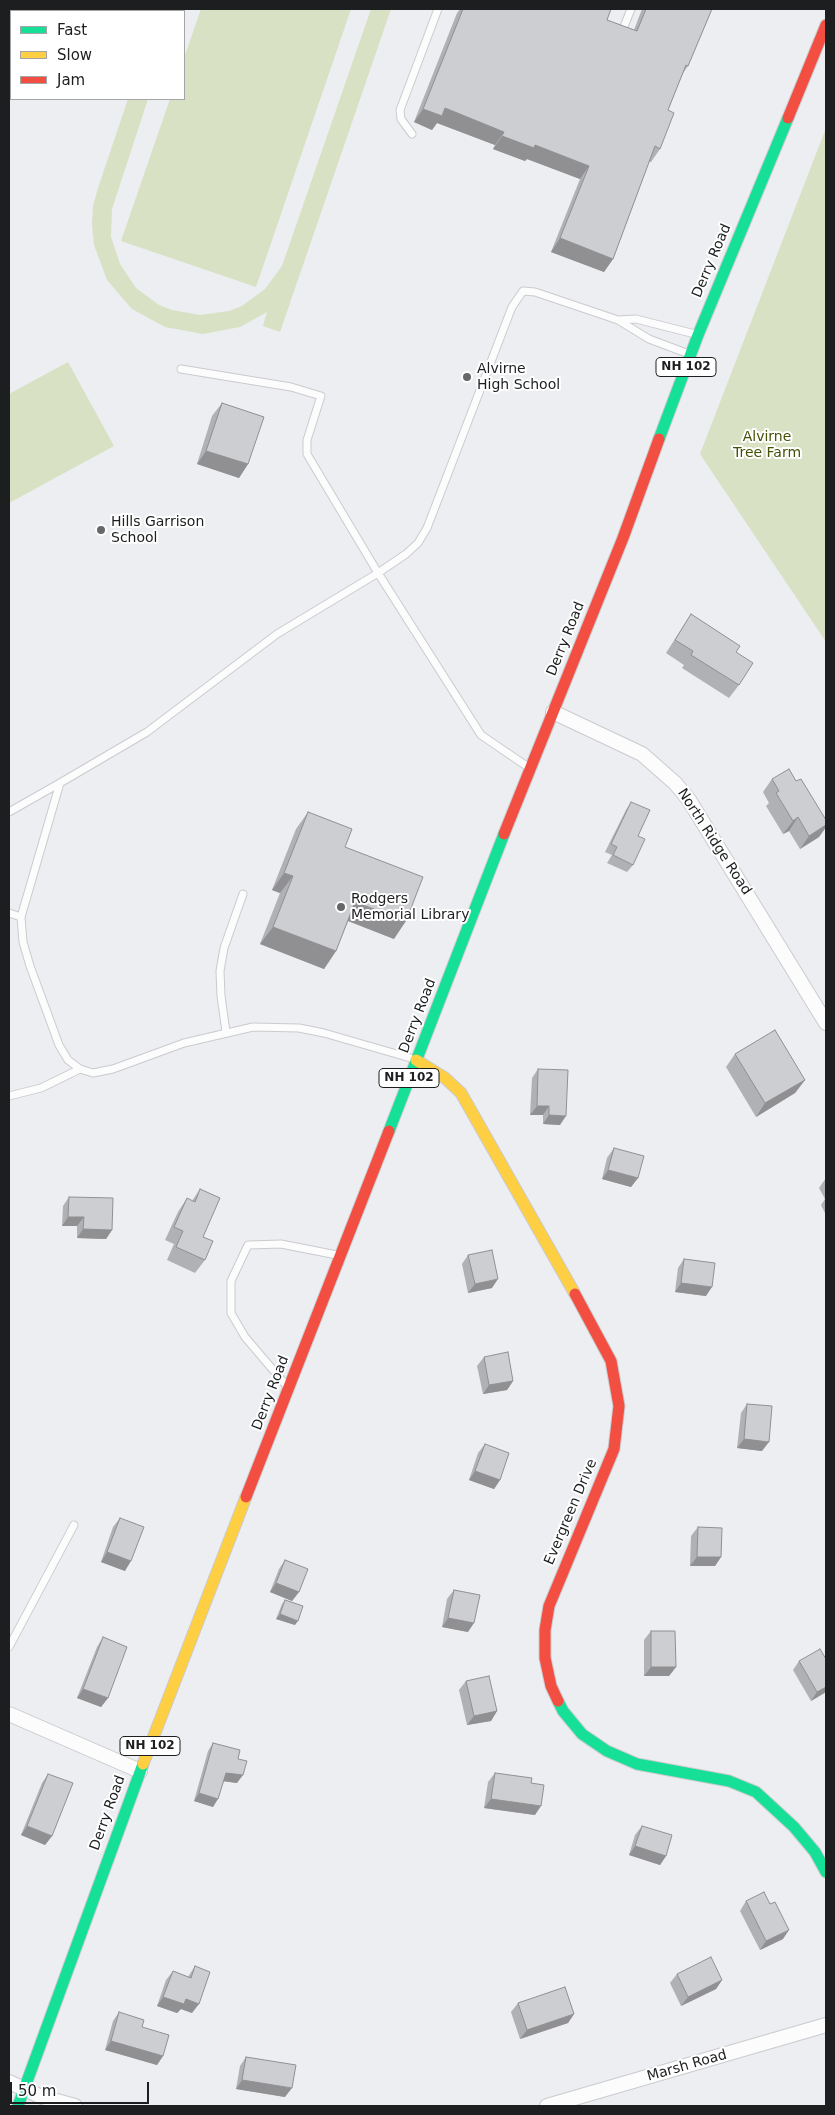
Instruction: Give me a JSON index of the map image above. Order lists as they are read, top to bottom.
{
  "streets": {
    "main road": ["Derry Road", "NH 102", "Evergreen Drive"],
    "street": ["North Ridge Road", "Marsh Road"]
  },
  "crossings": [
    ["Derry Road", "North Ridge Road"],
    ["Derry Road", "Evergreen Drive"]
  ],
  "parks": ["Alvirne Tree Farm"],
  "places": ["Alvirne High School", "Hills Garrison School", "Rodgers Memorial Library"],
  "legend": ["Fast", "Slow", "Jam"],
  "scale_bar": "50 m"
}
